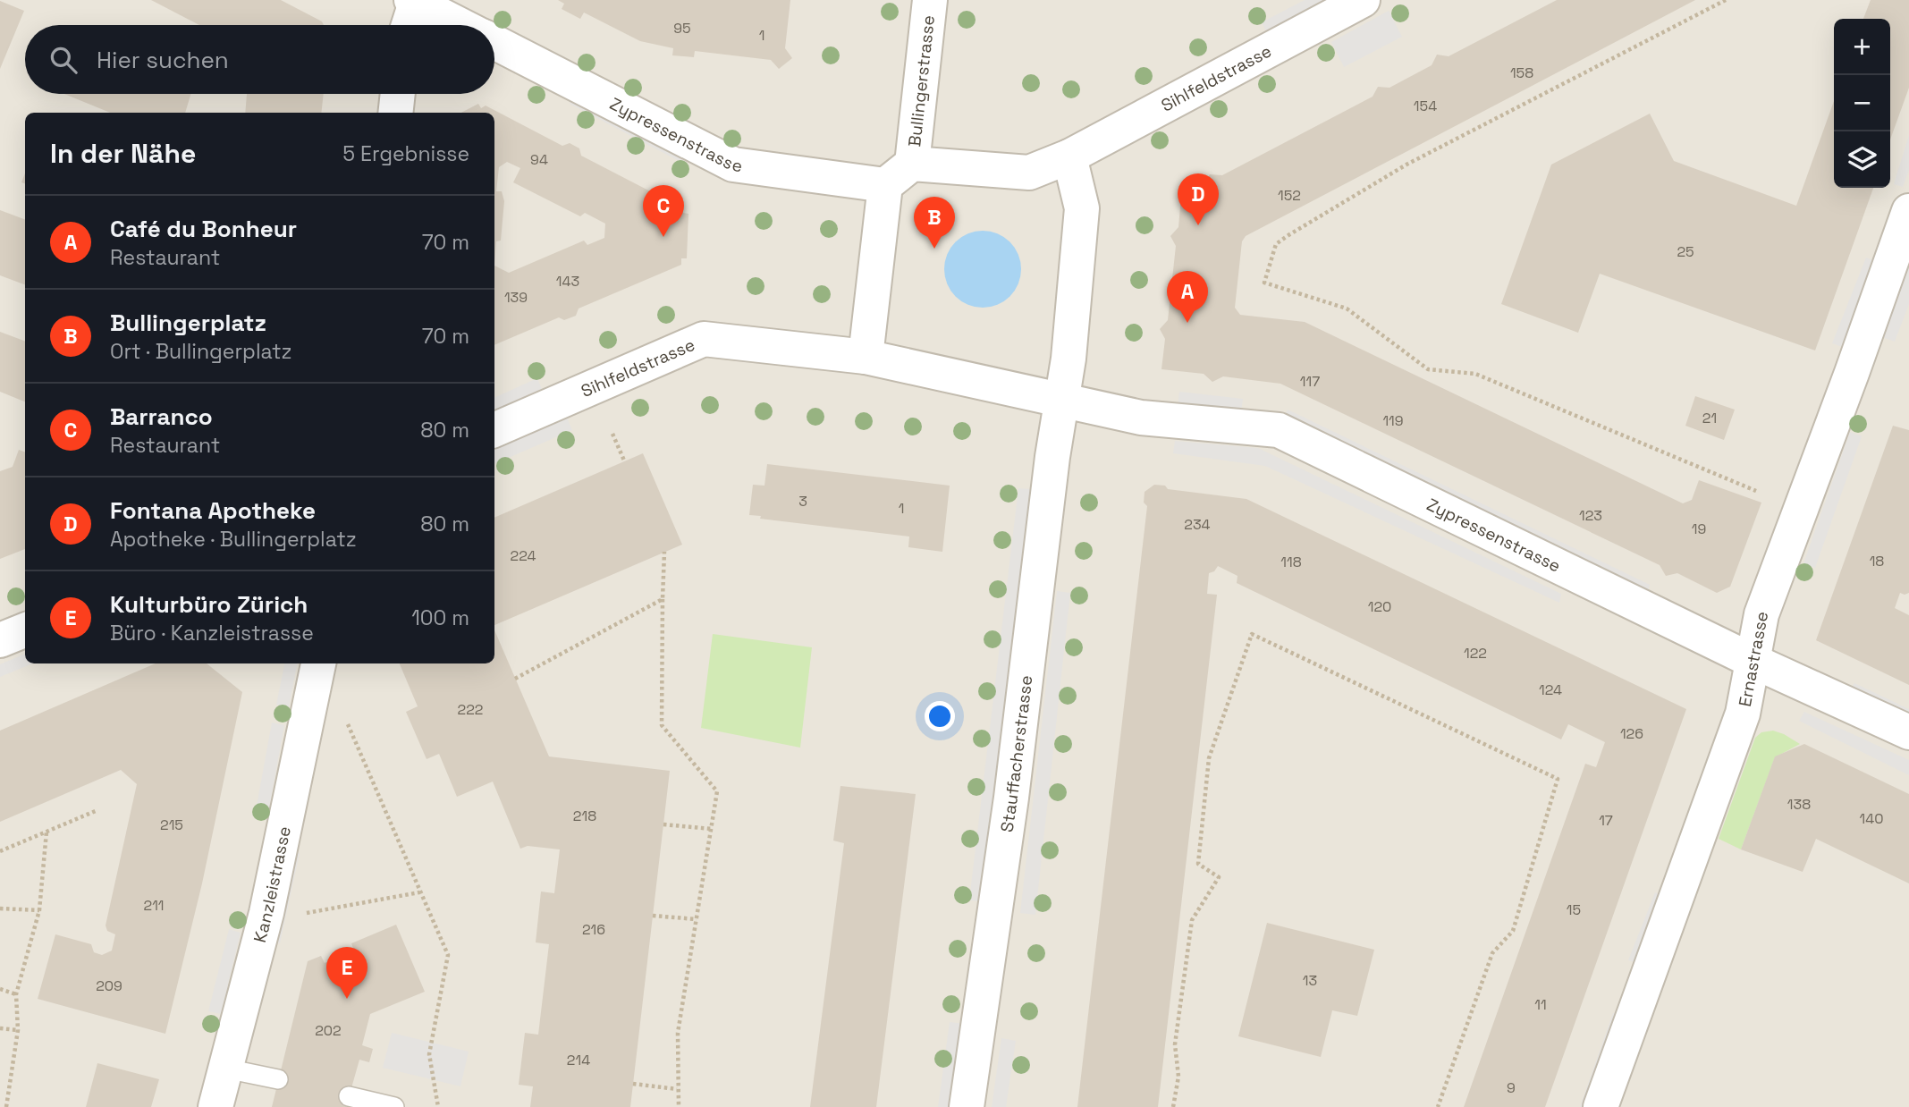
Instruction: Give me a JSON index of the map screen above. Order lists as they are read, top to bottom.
{
  "streets": {
    "street": [
      "Sihlfeldstrasse",
      "Bullingerstrasse",
      "Zypressenstrasse",
      "Ernastrasse",
      "Stauffacherstrasse",
      "Kanzleistrasse"
    ]
  },
  "crossings": [
    ["Sihlfeldstrasse", "Bullingerstrasse"],
    ["Sihlfeldstrasse", "Zypressenstrasse"],
    ["Sihlfeldstrasse", "Stauffacherstrasse"],
    ["Zypressenstrasse", "Ernastrasse"],
    ["Zypressenstrasse", "Stauffacherstrasse"]
  ],
  "house_numbers": [
    "95",
    "1",
    "158",
    "154",
    "94",
    "152",
    "25",
    "143",
    "139",
    "117",
    "21",
    "119",
    "3",
    "1",
    "123",
    "234",
    "19",
    "224",
    "18",
    "118",
    "120",
    "122",
    "124",
    "222",
    "126",
    "138",
    "218",
    "140",
    "17",
    "215",
    "211",
    "15",
    "216",
    "13",
    "209",
    "11",
    "202",
    "214",
    "9"
  ],
  "page": {
    "map_buttons": ["+", "−"],
    "search": "Hier suchen",
    "heading": ["In der Nähe", "5 Ergebnisse"],
    "pins": [
      "D",
      "C",
      "B",
      "A",
      "E"
    ],
    "list": [
      {
        "mark": "A",
        "name": "Café du Bonheur",
        "note": "Restaurant",
        "value": "70 m"
      },
      {
        "mark": "B",
        "name": "Bullingerplatz",
        "note": "Ort · Bullingerplatz",
        "value": "70 m"
      },
      {
        "mark": "C",
        "name": "Barranco",
        "note": "Restaurant",
        "value": "80 m"
      },
      {
        "mark": "D",
        "name": "Fontana Apotheke",
        "note": "Apotheke · Bullingerplatz",
        "value": "80 m"
      },
      {
        "mark": "E",
        "name": "Kulturbüro Zürich",
        "note": "Büro · Kanzleistrasse",
        "value": "100 m"
      }
    ]
  }
}
